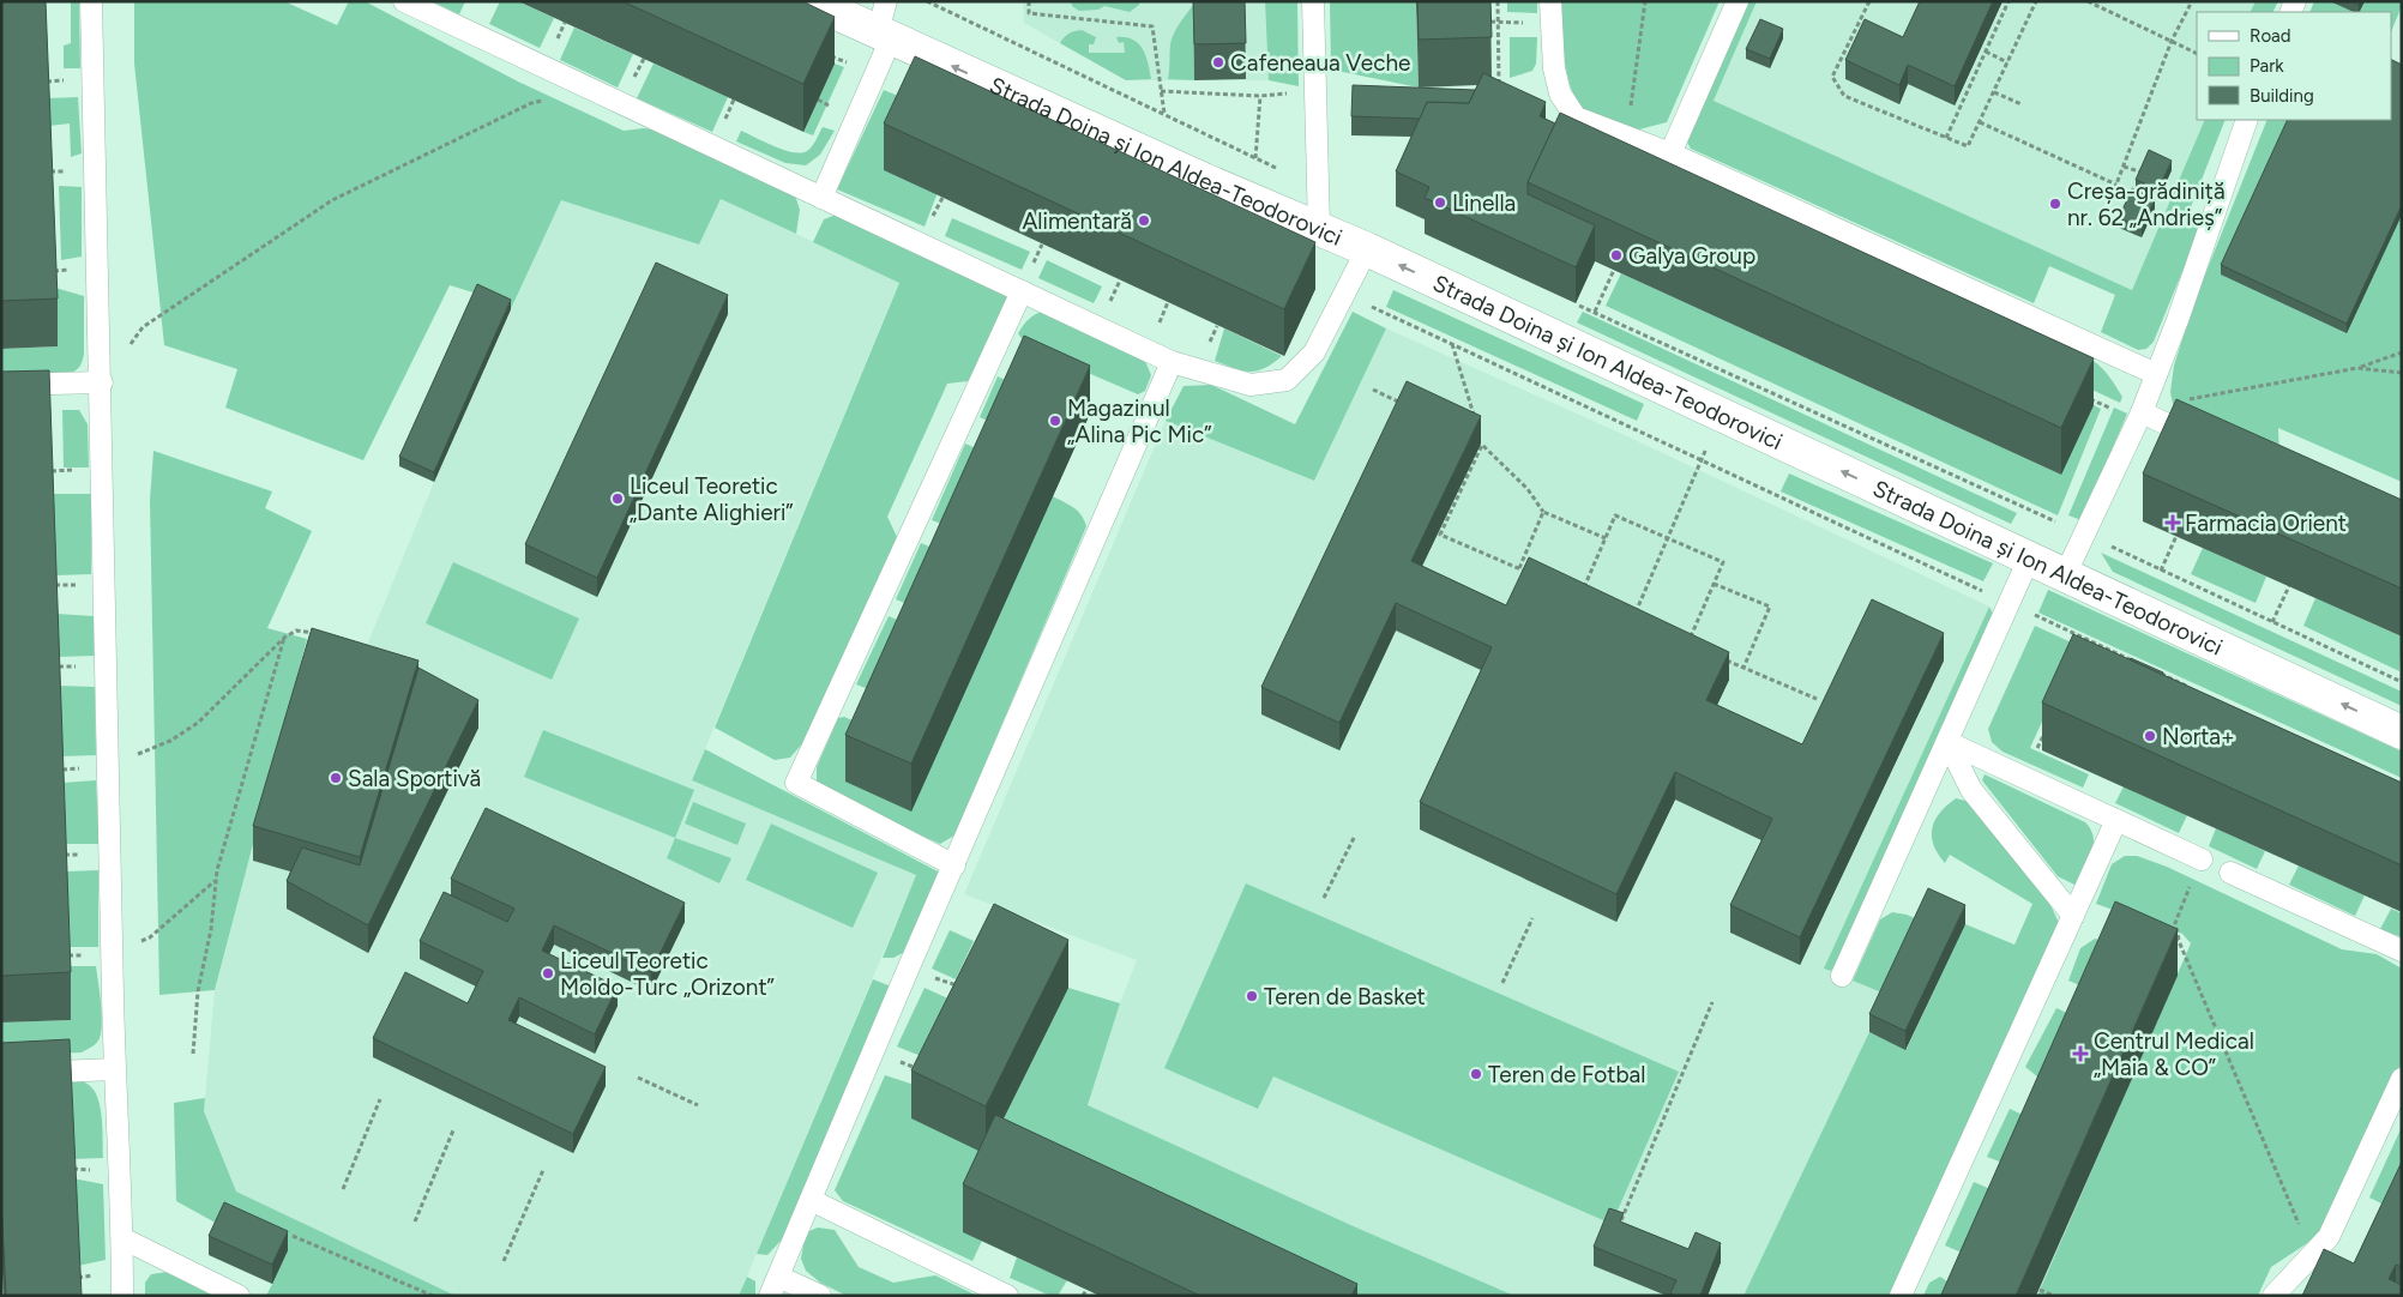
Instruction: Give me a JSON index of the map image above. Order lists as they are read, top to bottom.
{
  "streets": {
    "street": ["Strada Doina și Ion Aldea-Teodorovici"]
  },
  "one_way": ["Strada Doina și Ion Aldea-Teodorovici"],
  "places": {
    "other": [
      "Cafeneaua Veche",
      "Linella",
      "Creșa-grădiniță nr. 62 „Andrieș”",
      "Alimentară",
      "Galya Group",
      "Magazinul „Alina Pic Mic”",
      "Liceul Teoretic „Dante Alighieri”",
      "Norta+",
      "Sala Sportivă",
      "Liceul Teoretic Moldo-Turc „Orizont”",
      "Teren de Basket",
      "Teren de Fotbal"
    ],
    "health": ["Farmacia Orient", "Centrul Medical „Maia & CO”"]
  },
  "legend": ["Road", "Park", "Building"]
}
